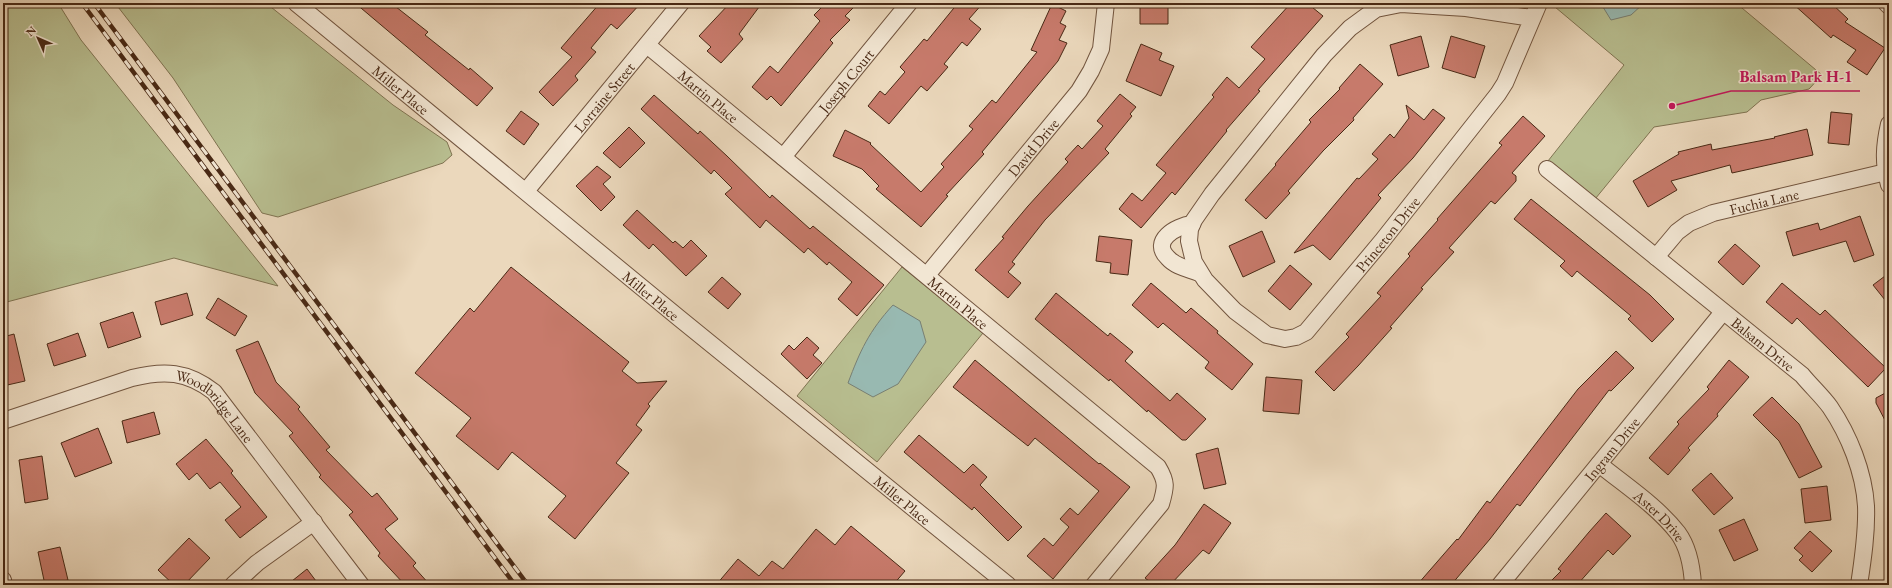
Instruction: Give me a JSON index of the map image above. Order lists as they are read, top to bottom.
{
  "streets": {
    "street": [
      "Joseph Court",
      "Miller Place",
      "Martin Place",
      "Lorraine Street",
      "David Drive",
      "Fuchia Lane",
      "Princeton Drive",
      "Balsam Drive",
      "Woodbridge Lane",
      "Ingram Drive",
      "Aster Drive"
    ]
  },
  "crossings": [
    ["Joseph Court", "Martin Place"],
    ["Miller Place", "Lorraine Street"],
    ["Martin Place", "Lorraine Street"],
    ["Martin Place", "David Drive"],
    ["Fuchia Lane", "Balsam Drive"],
    ["Balsam Drive", "Ingram Drive"],
    ["Ingram Drive", "Aster Drive"]
  ],
  "places": ["Balsam Park H-1"],
  "north": "top left"
}
